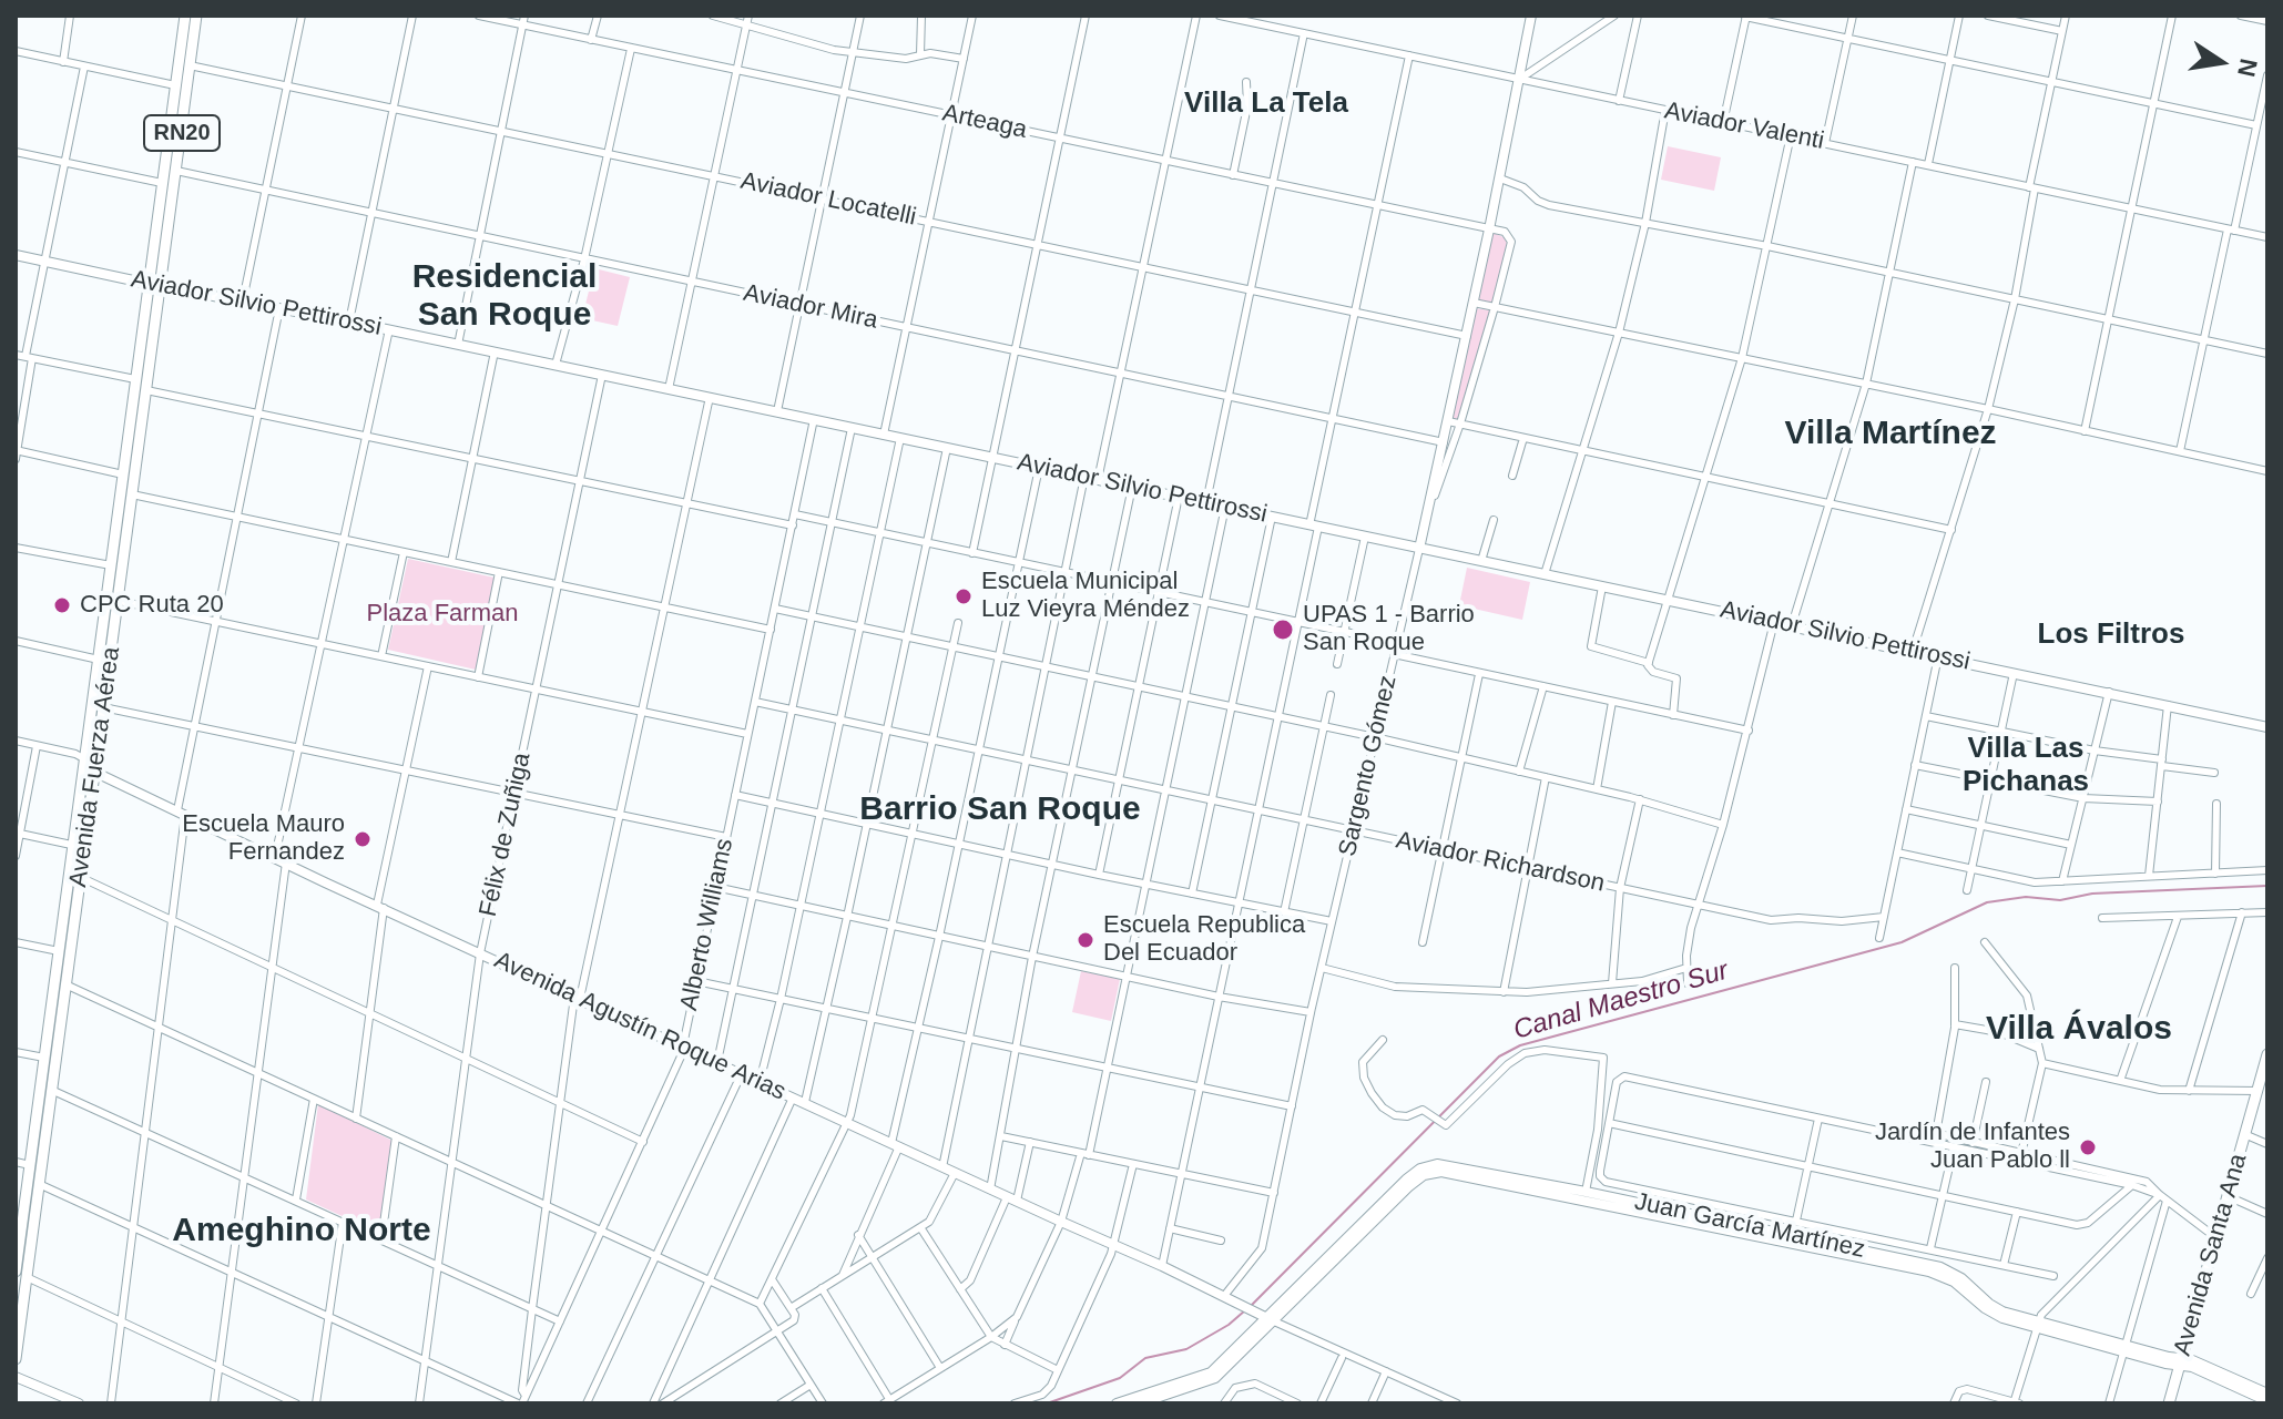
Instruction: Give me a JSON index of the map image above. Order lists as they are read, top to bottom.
{
  "streets": {
    "main road": [
      "RN20",
      "Aviador Silvio Pettirossi",
      "Sargento Gómez",
      "Avenida Fuerza Aérea",
      "Avenida Agustín Roque Arias",
      "Juan García Martínez",
      "Avenida Santa Ana"
    ],
    "street": [
      "Arteaga",
      "Aviador Valenti",
      "Aviador Locatelli",
      "Aviador Mira",
      "Félix de Zuñiga",
      "Aviador Richardson",
      "Alberto Williams"
    ]
  },
  "crossings": [
    ["Arteaga", "Sargento Gómez"],
    ["Aviador Valenti", "Sargento Gómez"],
    ["Aviador Locatelli", "Sargento Gómez"],
    ["Aviador Locatelli", "Avenida Fuerza Aérea"],
    ["Aviador Silvio Pettirossi", "Sargento Gómez"],
    ["Aviador Silvio Pettirossi", "Avenida Fuerza Aérea"],
    ["Aviador Silvio Pettirossi", "Félix de Zuñiga"],
    ["Aviador Silvio Pettirossi", "Alberto Williams"],
    ["Aviador Mira", "Sargento Gómez"],
    ["Aviador Mira", "Avenida Fuerza Aérea"],
    ["Sargento Gómez", "Aviador Richardson"],
    ["Sargento Gómez", "Avenida Agustín Roque Arias"],
    ["Avenida Fuerza Aérea", "Avenida Agustín Roque Arias"],
    ["Félix de Zuñiga", "Avenida Agustín Roque Arias"],
    ["Aviador Richardson", "Alberto Williams"],
    ["Alberto Williams", "Avenida Agustín Roque Arias"],
    ["Avenida Agustín Roque Arias", "Juan García Martínez"],
    ["Juan García Martínez", "Avenida Santa Ana"]
  ],
  "districts": [
    "Villa La Tela",
    "Residencial San Roque",
    "Villa Martínez",
    "Los Filtros",
    "Villa Las Pichanas",
    "Barrio San Roque",
    "Villa Ávalos",
    "Ameghino Norte"
  ],
  "water": ["Canal Maestro Sur"],
  "parks": ["Plaza Farman"],
  "places": [
    "Escuela Municipal Luz Vieyra Méndez",
    "CPC Ruta 20",
    "UPAS 1 - Barrio San Roque",
    "Escuela Mauro Fernandez",
    "Escuela Republica Del Ecuador",
    "Jardín de Infantes Juan Pablo ll"
  ],
  "north": "right"
}
